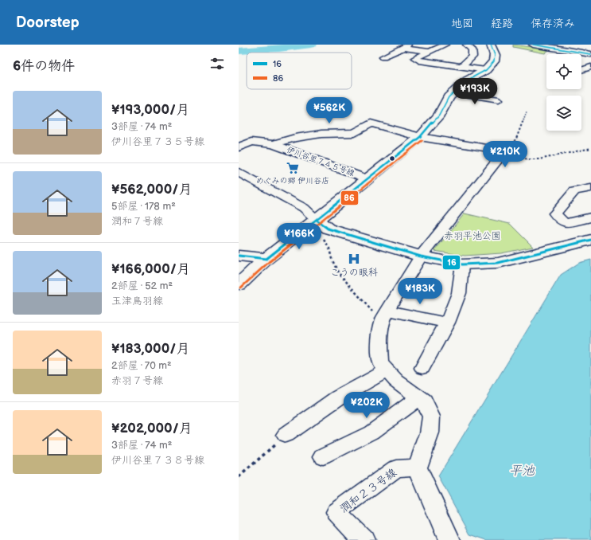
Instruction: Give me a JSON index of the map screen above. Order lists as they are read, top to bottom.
{
  "streets": {
    "street": ["伊川谷里７４５号線", "潤和２３号線"]
  },
  "water": ["平池"],
  "parks": ["赤羽平池公園"],
  "places": {
    "supermarket": ["めぐみの郷 伊川谷店"],
    "hospital": ["こうの眼科"]
  },
  "lines": ["transit line 16", "transit line 86"],
  "legend": ["16", "86"],
  "page": {
    "header": "Doorstep",
    "nav": ["地図", "経路", "保存済み"],
    "heading": "6件の物件",
    "price": [
      "¥193K",
      "¥562K",
      "¥210K",
      "¥166K",
      "¥183K",
      "¥202K"
    ],
    "list": [
      {
        "name": "¥193,000/月",
        "note": "3部屋 · 74 m² · 伊川谷里７３５号線"
      },
      {
        "name": "¥562,000/月",
        "note": "5部屋 · 178 m² · 潤和７号線"
      },
      {
        "name": "¥166,000/月",
        "note": "2部屋 · 52 m² · 玉津鳥羽線"
      },
      {
        "name": "¥183,000/月",
        "note": "2部屋 · 70 m² · 赤羽７号線"
      },
      {
        "name": "¥202,000/月",
        "note": "3部屋 · 74 m² · 伊川谷里７３８号線"
      }
    ]
  }
}
